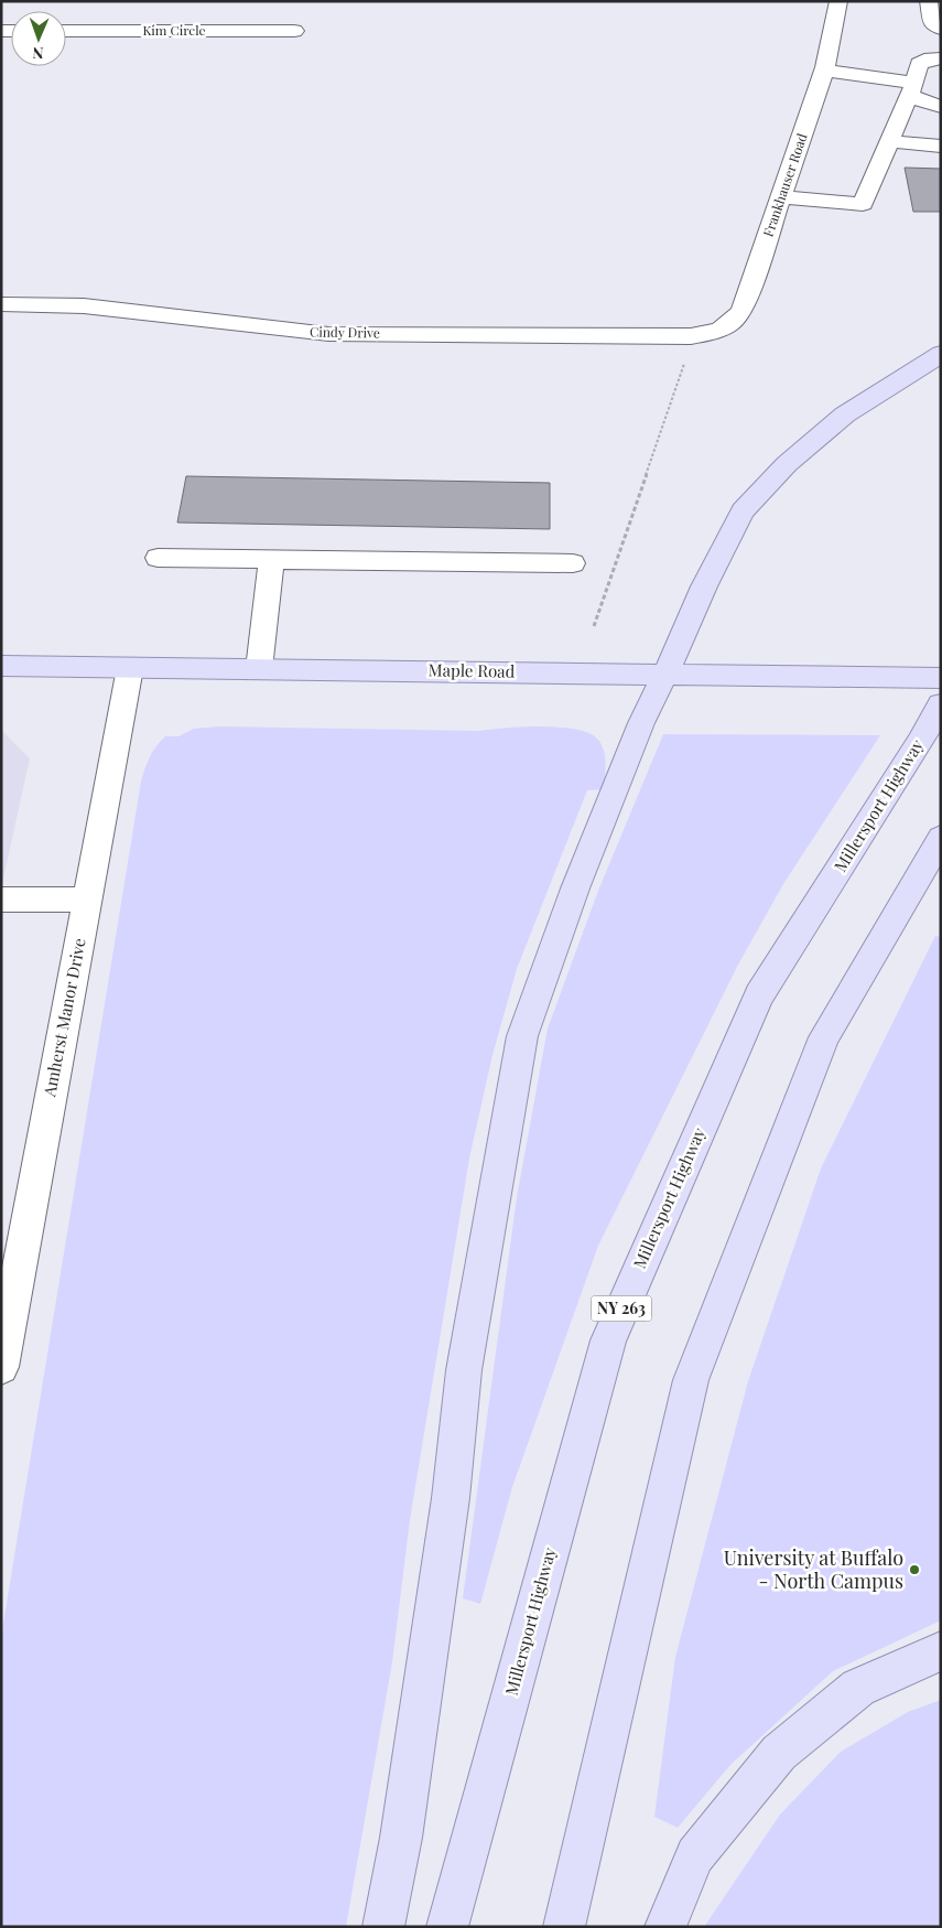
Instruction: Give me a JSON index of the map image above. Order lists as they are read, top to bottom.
{
  "streets": {
    "main road": ["Maple Road", "Millersport Highway", "NY 263"],
    "street": [
      "Kim Circle",
      "Frankhauser Road",
      "Cindy Drive",
      "Amherst Manor Drive"
    ]
  },
  "crossings": [
    ["Frankhauser Road", "Cindy Drive"],
    ["Maple Road", "Amherst Manor Drive"]
  ],
  "places": ["University at Buffalo - North Campus"],
  "north": "bottom"
}
